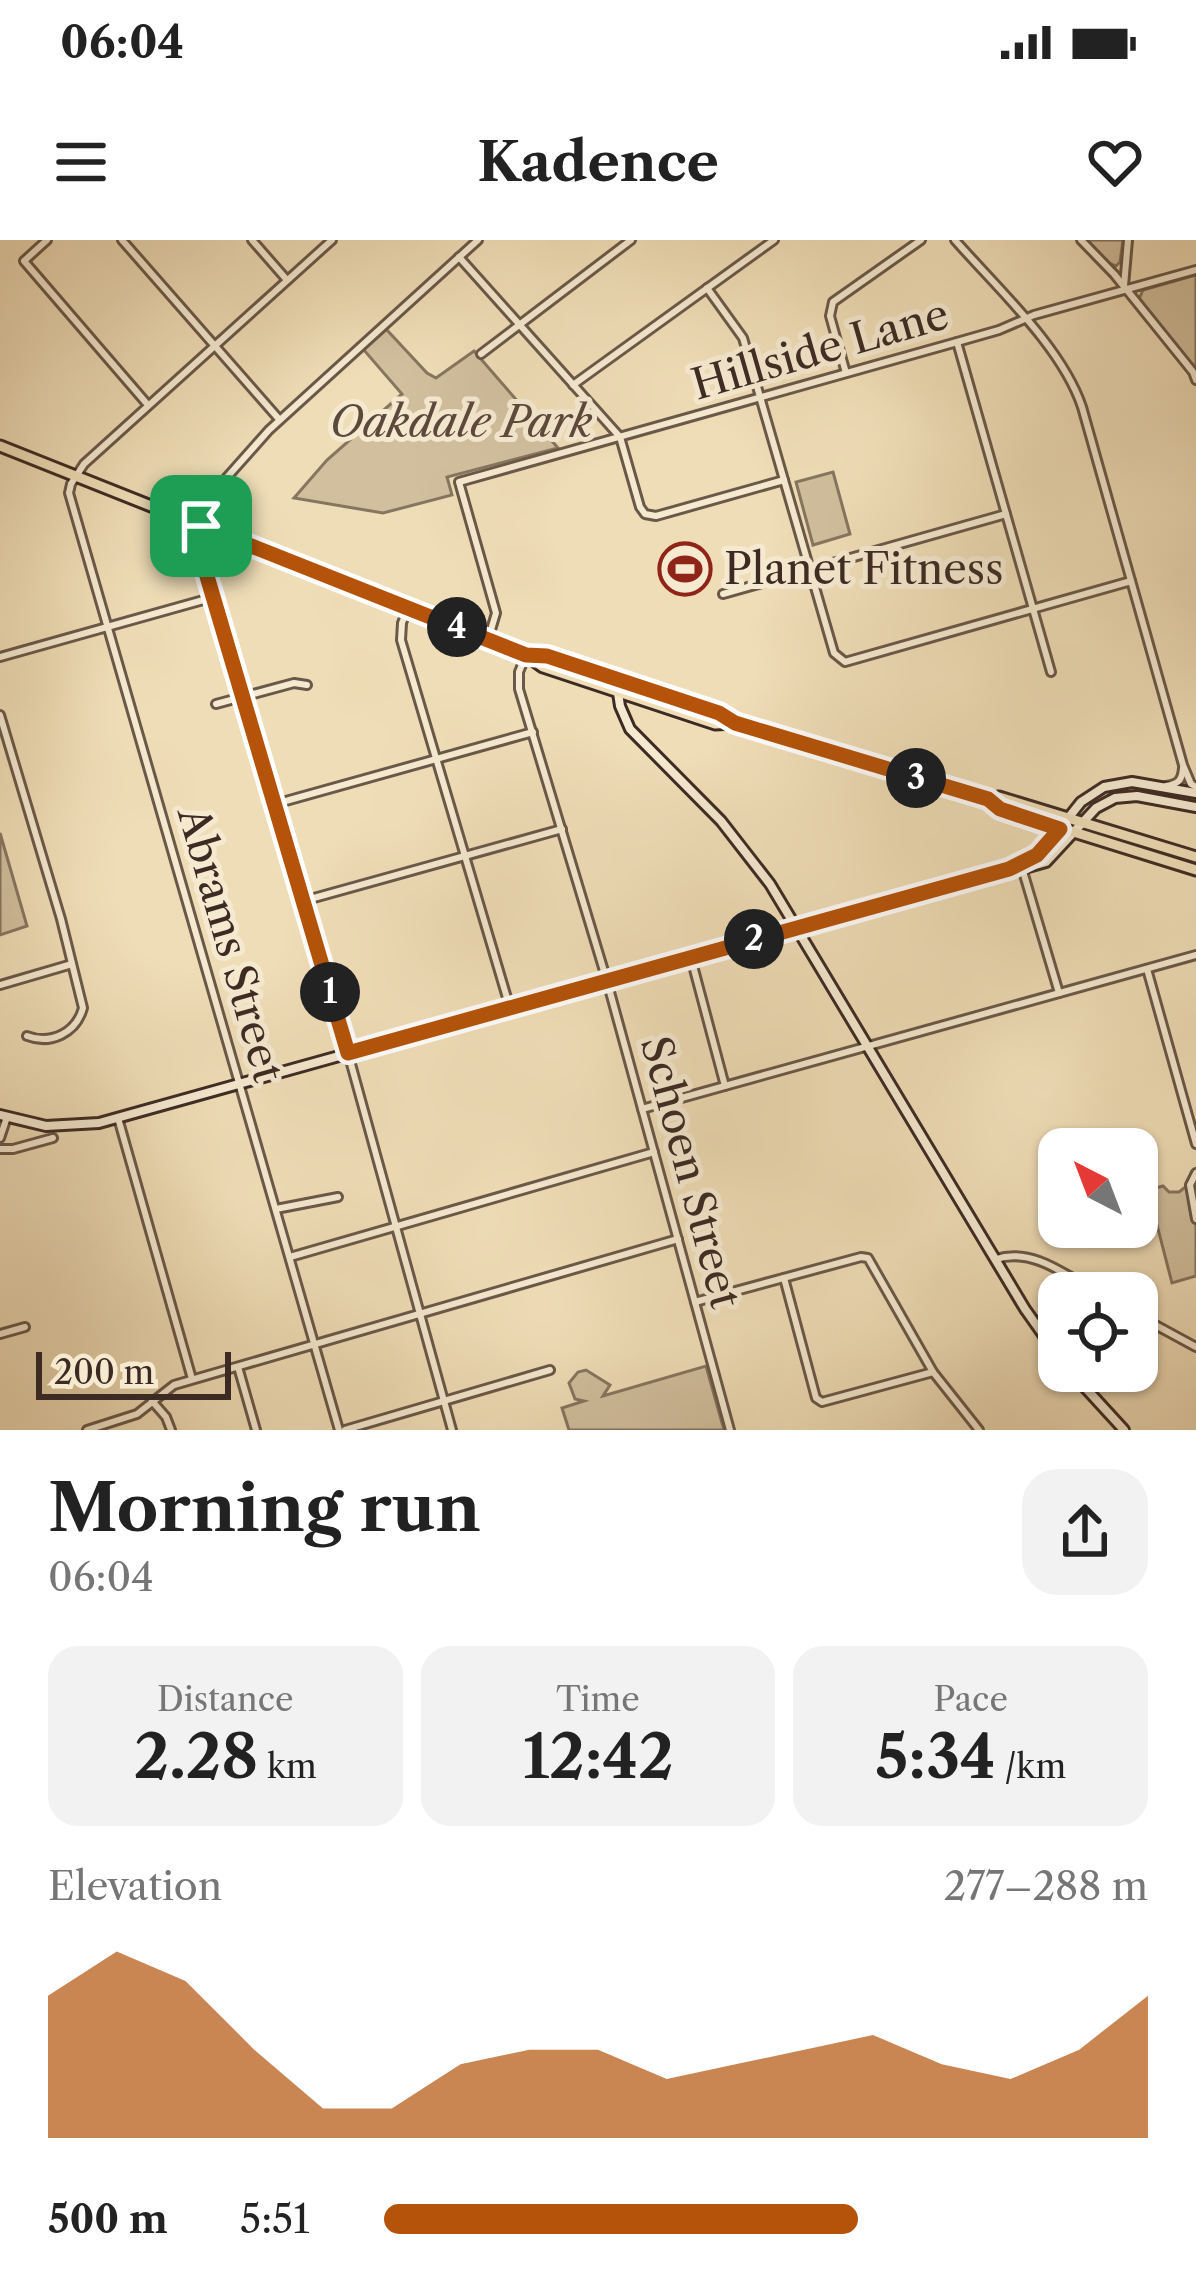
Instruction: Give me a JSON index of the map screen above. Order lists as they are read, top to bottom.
{
  "streets": {
    "street": ["Hillside Lane", "Abrams Street", "Schoen Street"]
  },
  "parks": ["Oakdale Park"],
  "places": {
    "sports": ["Planet Fitness"]
  },
  "scale_bar": "200 m",
  "north": "top left",
  "page": {
    "status": "06:04",
    "header": "Kadence",
    "pins": [
      "4",
      "3",
      "2",
      "1"
    ],
    "scale": "200 m",
    "heading": ["Morning run", "06:04"],
    "stats": [
      ["Distance", "2.28 km"],
      ["Time", "12:42"],
      ["Pace", "5:34 /km"]
    ],
    "chart": ["Elevation", "277–288 m"],
    "list": [
      {
        "name": "500 m",
        "note": "5:51"
      }
    ]
  }
}
